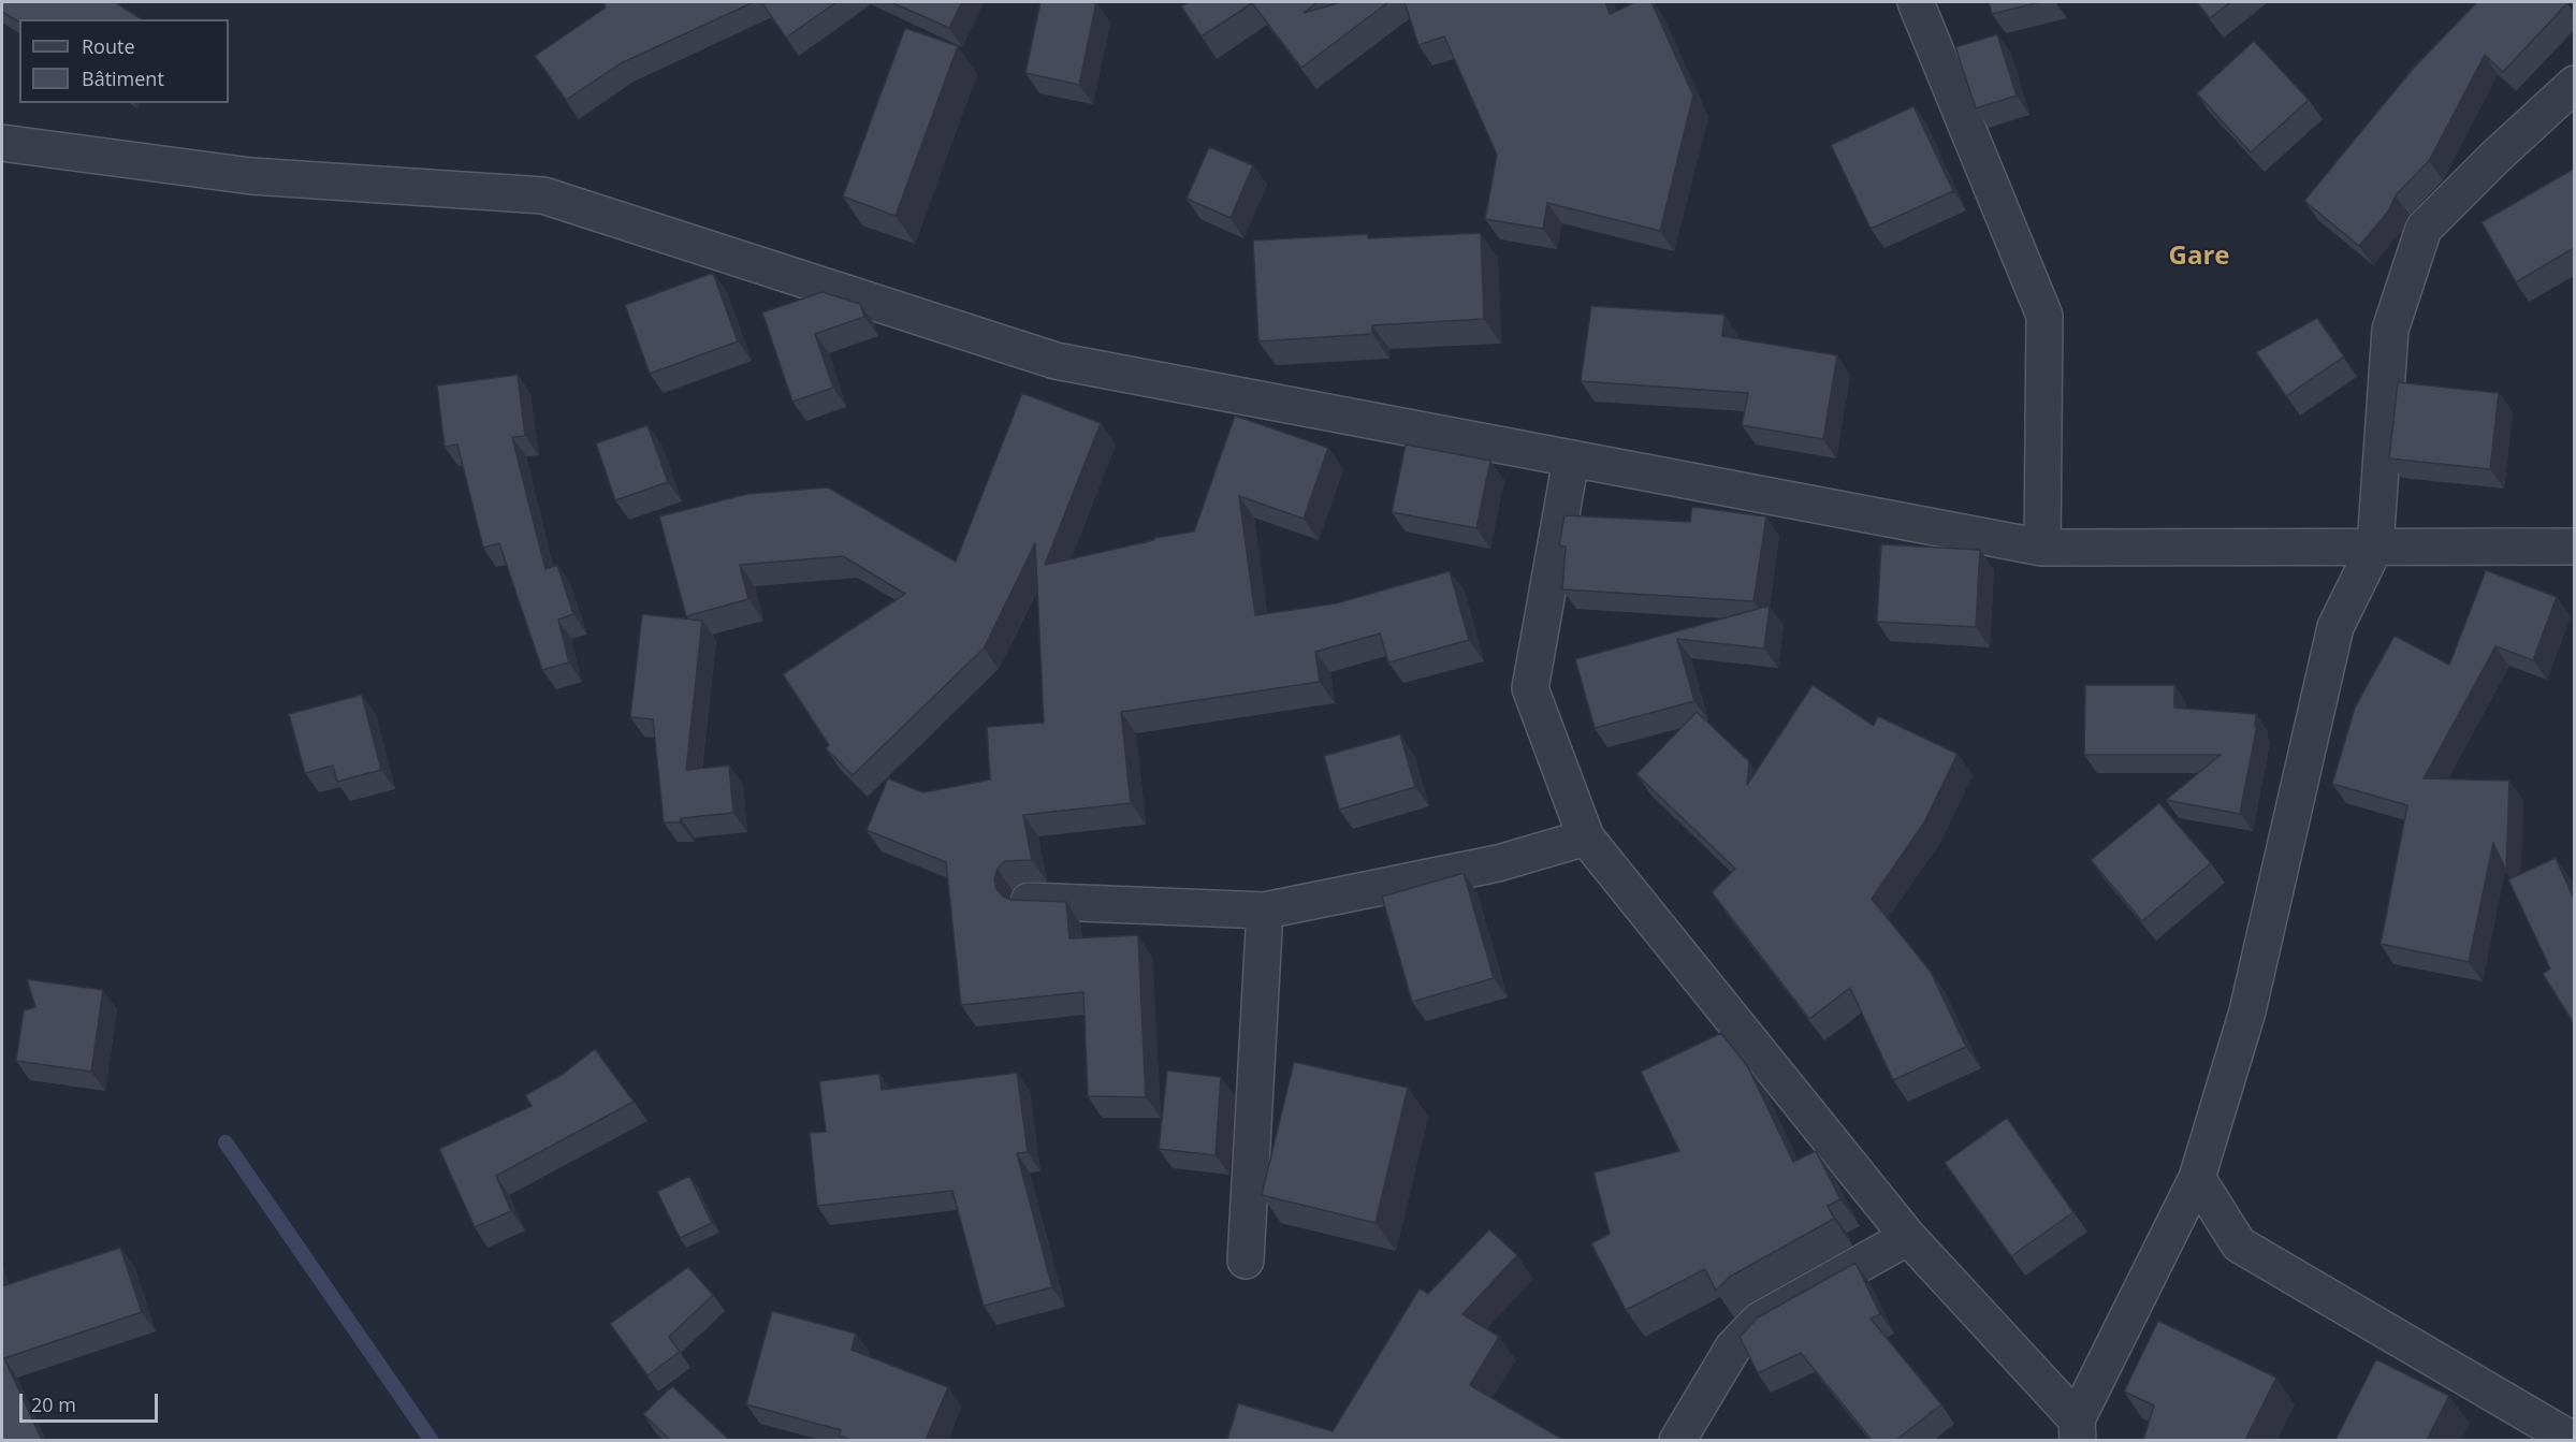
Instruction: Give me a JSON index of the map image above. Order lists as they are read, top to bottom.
{
  "districts": ["Gare"],
  "legend": ["Route", "Bâtiment"],
  "scale_bar": "20 m"
}
